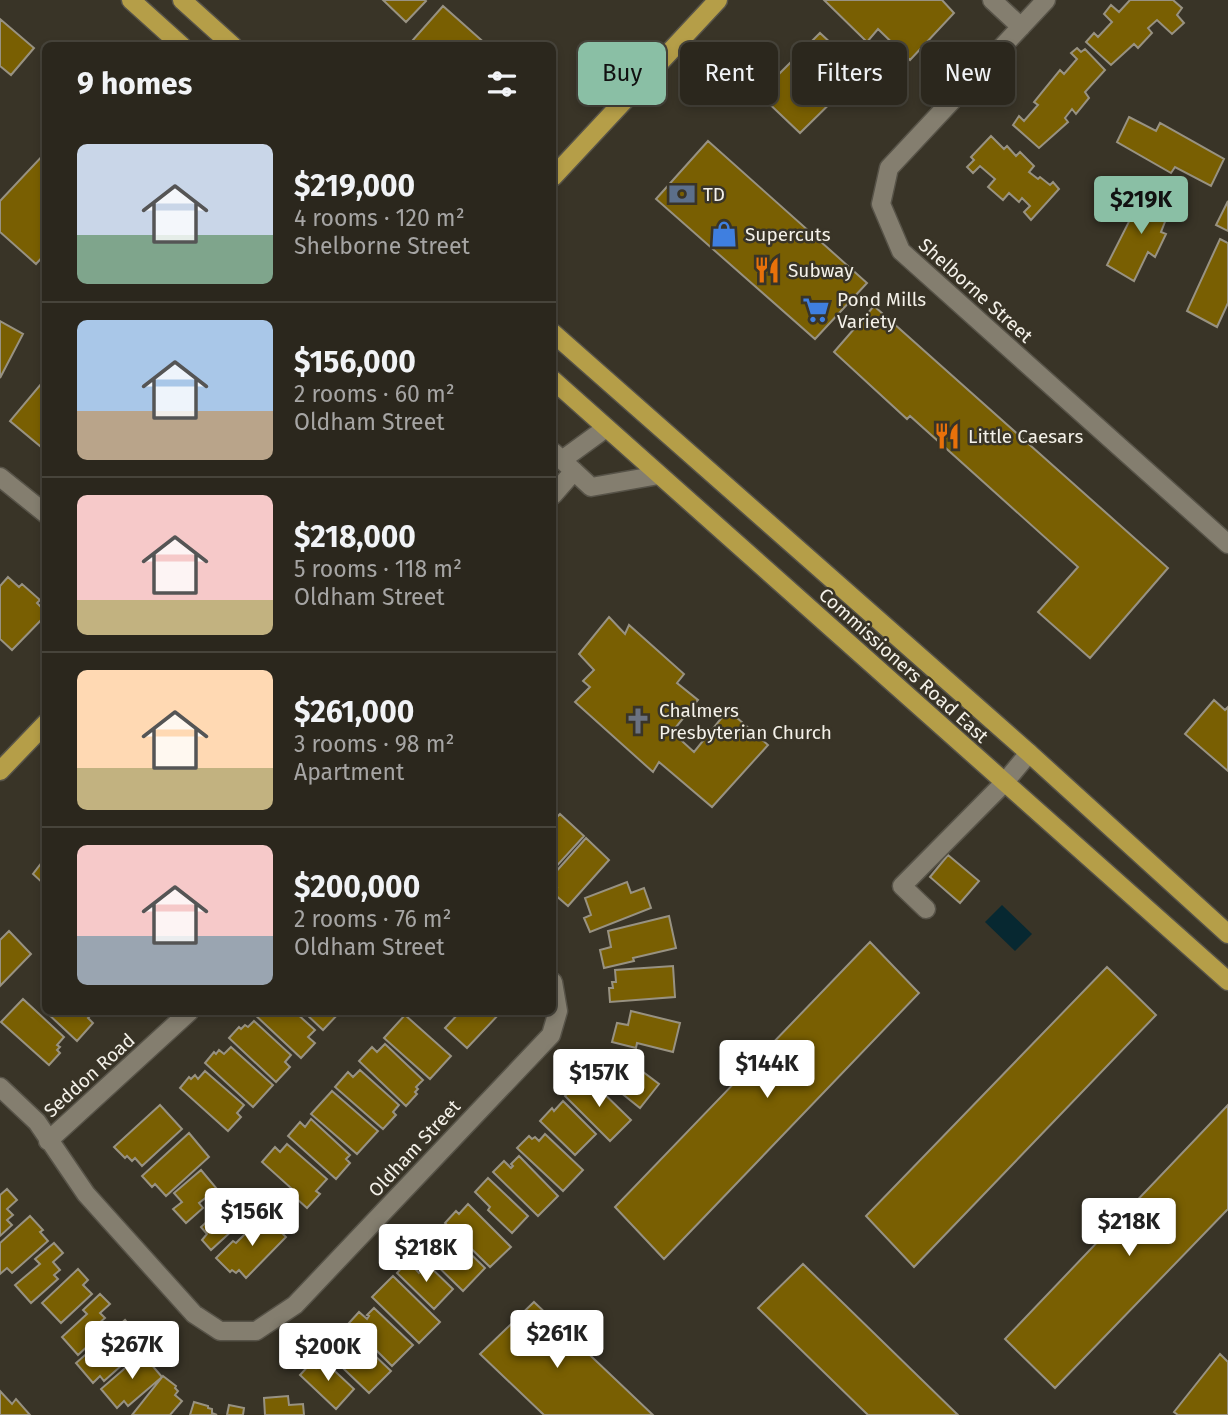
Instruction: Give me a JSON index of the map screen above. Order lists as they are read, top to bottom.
{
  "streets": {
    "main road": ["Commissioners Road East"],
    "street": ["Shelborne Street", "Seddon Road", "Oldham Street"]
  },
  "crossings": [
    ["Seddon Road", "Oldham Street"]
  ],
  "places": {
    "bank": ["TD"],
    "shop": ["Supercuts"],
    "restaurant": ["Subway", "Little Caesars"],
    "supermarket": ["Pond Mills Variety"],
    "church": ["Chalmers Presbyterian Church"]
  },
  "page": {
    "chip": [
      "Buy",
      "Rent",
      "Filters",
      "New"
    ],
    "heading": "9 homes",
    "list": [
      {
        "name": "$219,000",
        "note": "4 rooms · 120 m² · Shelborne Street"
      },
      {
        "name": "$156,000",
        "note": "2 rooms · 60 m² · Oldham Street"
      },
      {
        "name": "$218,000",
        "note": "5 rooms · 118 m² · Oldham Street"
      },
      {
        "name": "$261,000",
        "note": "3 rooms · 98 m² · Apartment"
      },
      {
        "name": "$200,000",
        "note": "2 rooms · 76 m² · Oldham Street"
      }
    ],
    "price": [
      "$219K",
      "$144K",
      "$157K",
      "$156K",
      "$218K",
      "$218K",
      "$261K",
      "$267K",
      "$200K"
    ]
  }
}
